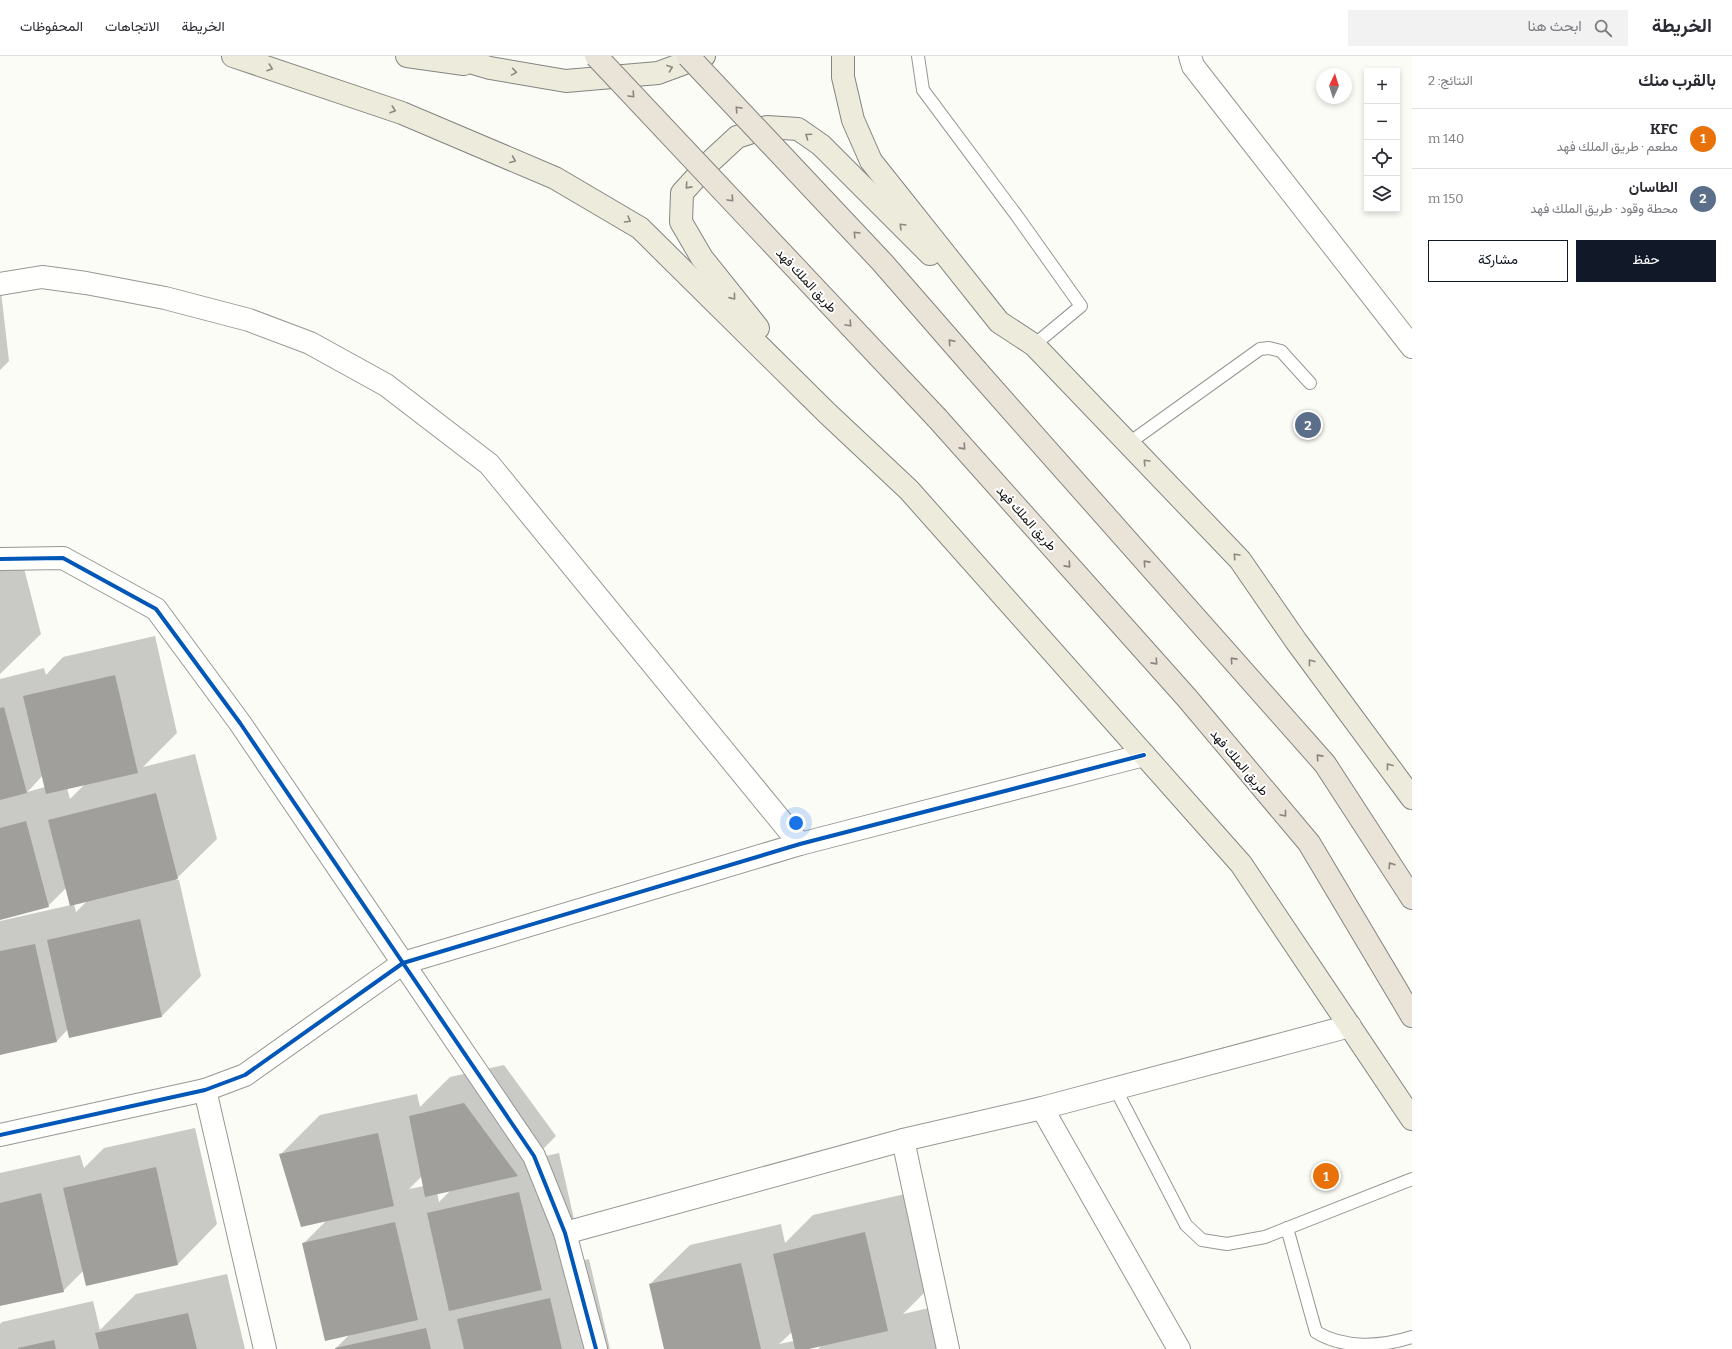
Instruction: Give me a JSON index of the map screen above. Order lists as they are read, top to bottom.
{
  "streets": {
    "highway": ["طريق الملك فهد"]
  },
  "north": "top",
  "page": {
    "header": "الخريطة",
    "search": "ابحث هنا",
    "nav": ["الخريطة", "الاتجاهات", "المحفوظات"],
    "heading": ["بالقرب منك", "النتائج: 2"],
    "map_buttons": ["+", "−"],
    "list": [
      {
        "mark": "1",
        "name": "KFC",
        "note": "مطعم · طريق الملك فهد",
        "value": "140 m"
      },
      {
        "mark": "2",
        "name": "الطاسان",
        "note": "محطة وقود · طريق الملك فهد",
        "value": "150 m"
      }
    ],
    "buttons": ["حفظ", "مشاركة"],
    "pins": ["2", "1"]
  }
}
